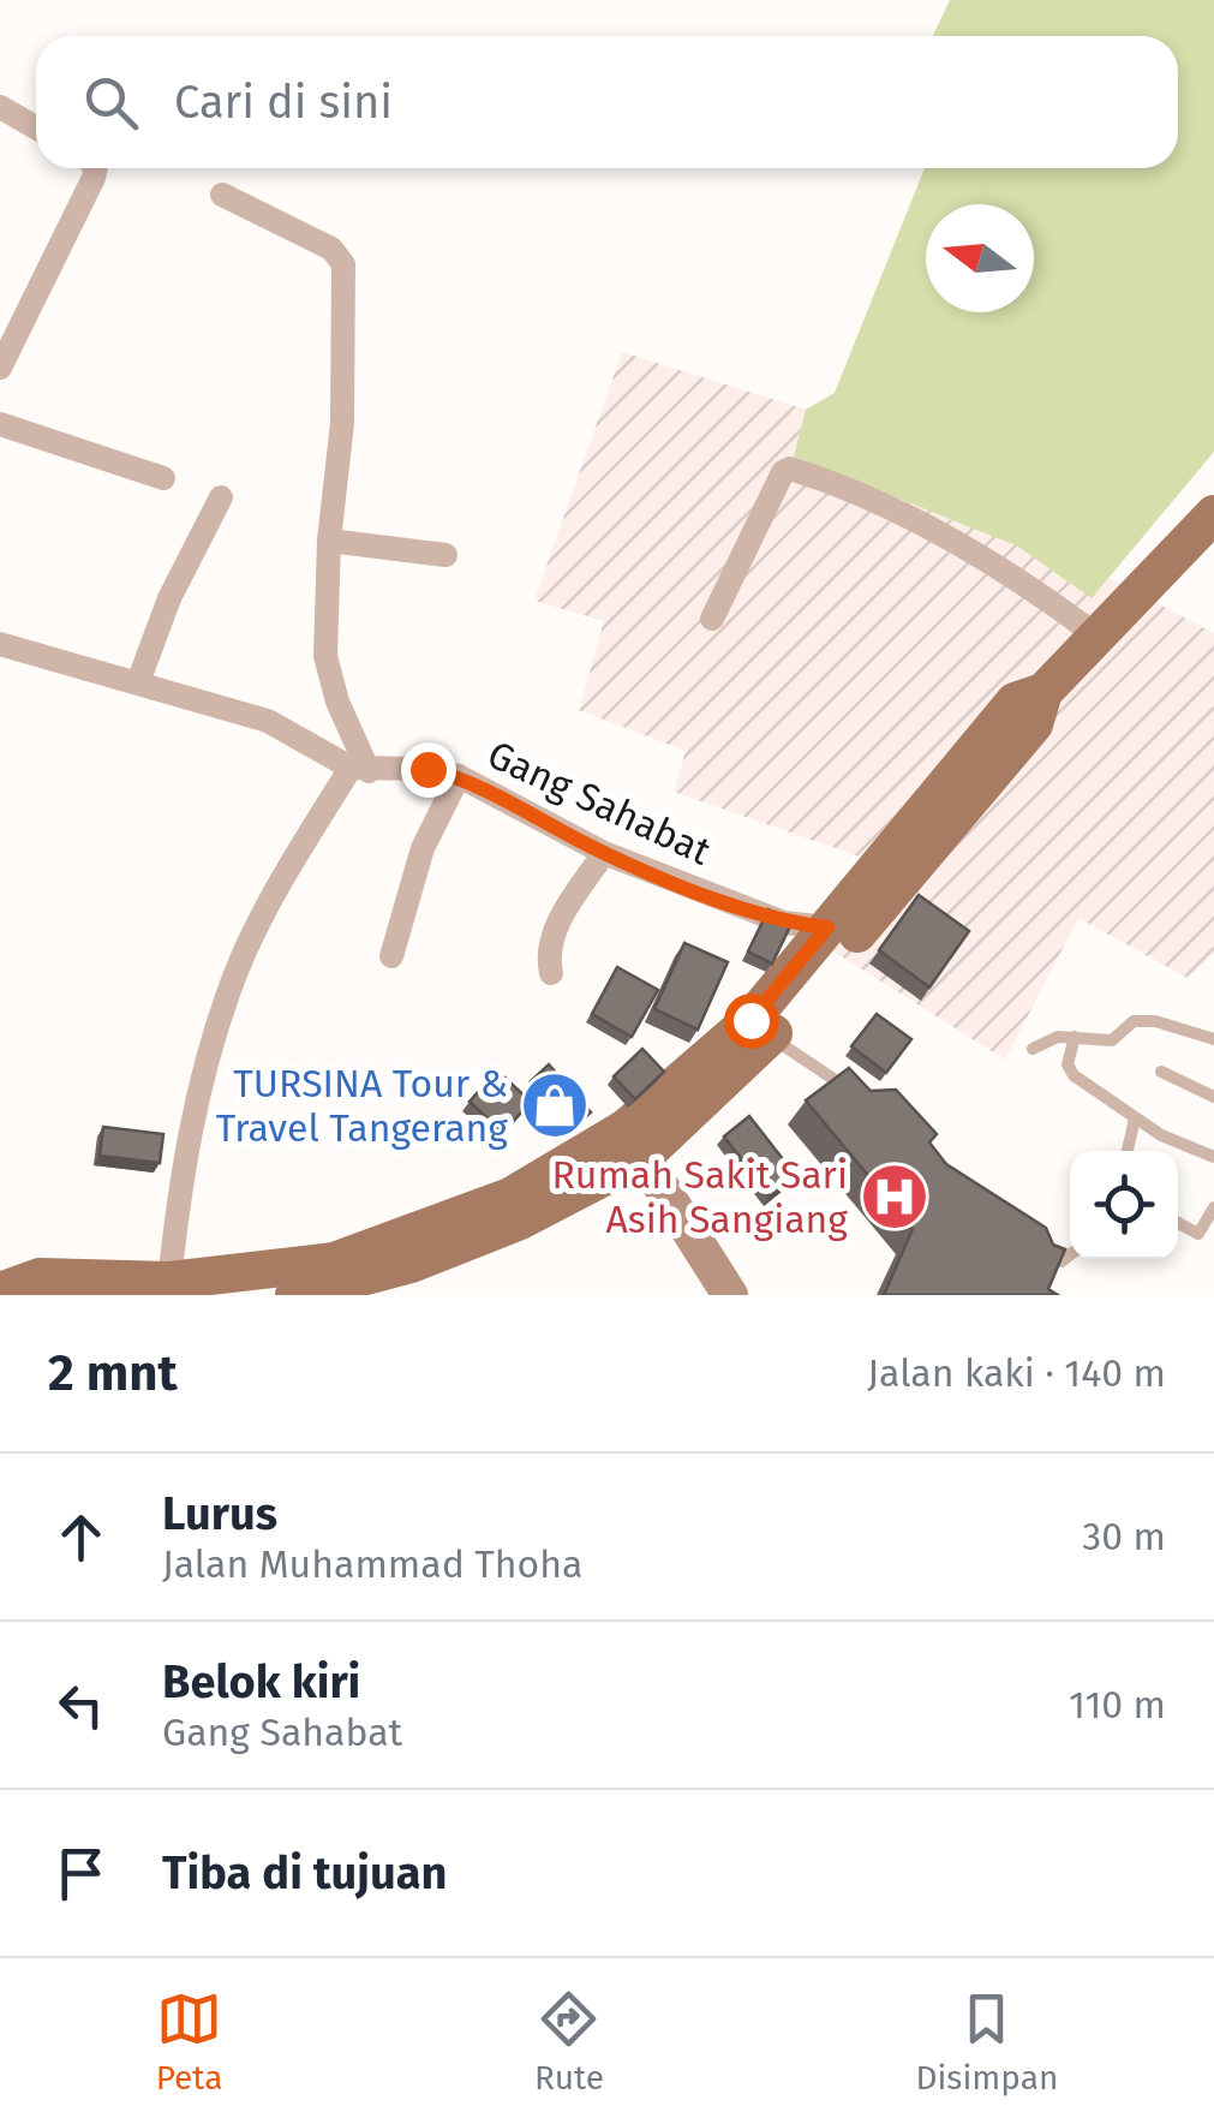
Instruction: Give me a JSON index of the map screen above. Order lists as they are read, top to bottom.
{
  "streets": {
    "street": ["Gang Sahabat"]
  },
  "places": {
    "shop": ["TURSINA Tour & Travel Tangerang"],
    "hospital": ["Rumah Sakit Sari Asih Sangiang"]
  },
  "north": "left",
  "page": {
    "search": "Cari di sini",
    "heading": ["2 mnt", "Jalan kaki · 140 m"],
    "list": [
      ["Lurus", "Jalan Muhammad Thoha", "30 m"],
      ["Belok kiri", "Gang Sahabat", "110 m"],
      "Tiba di tujuan"
    ],
    "nav": ["Peta", "Rute", "Disimpan"]
  }
}
